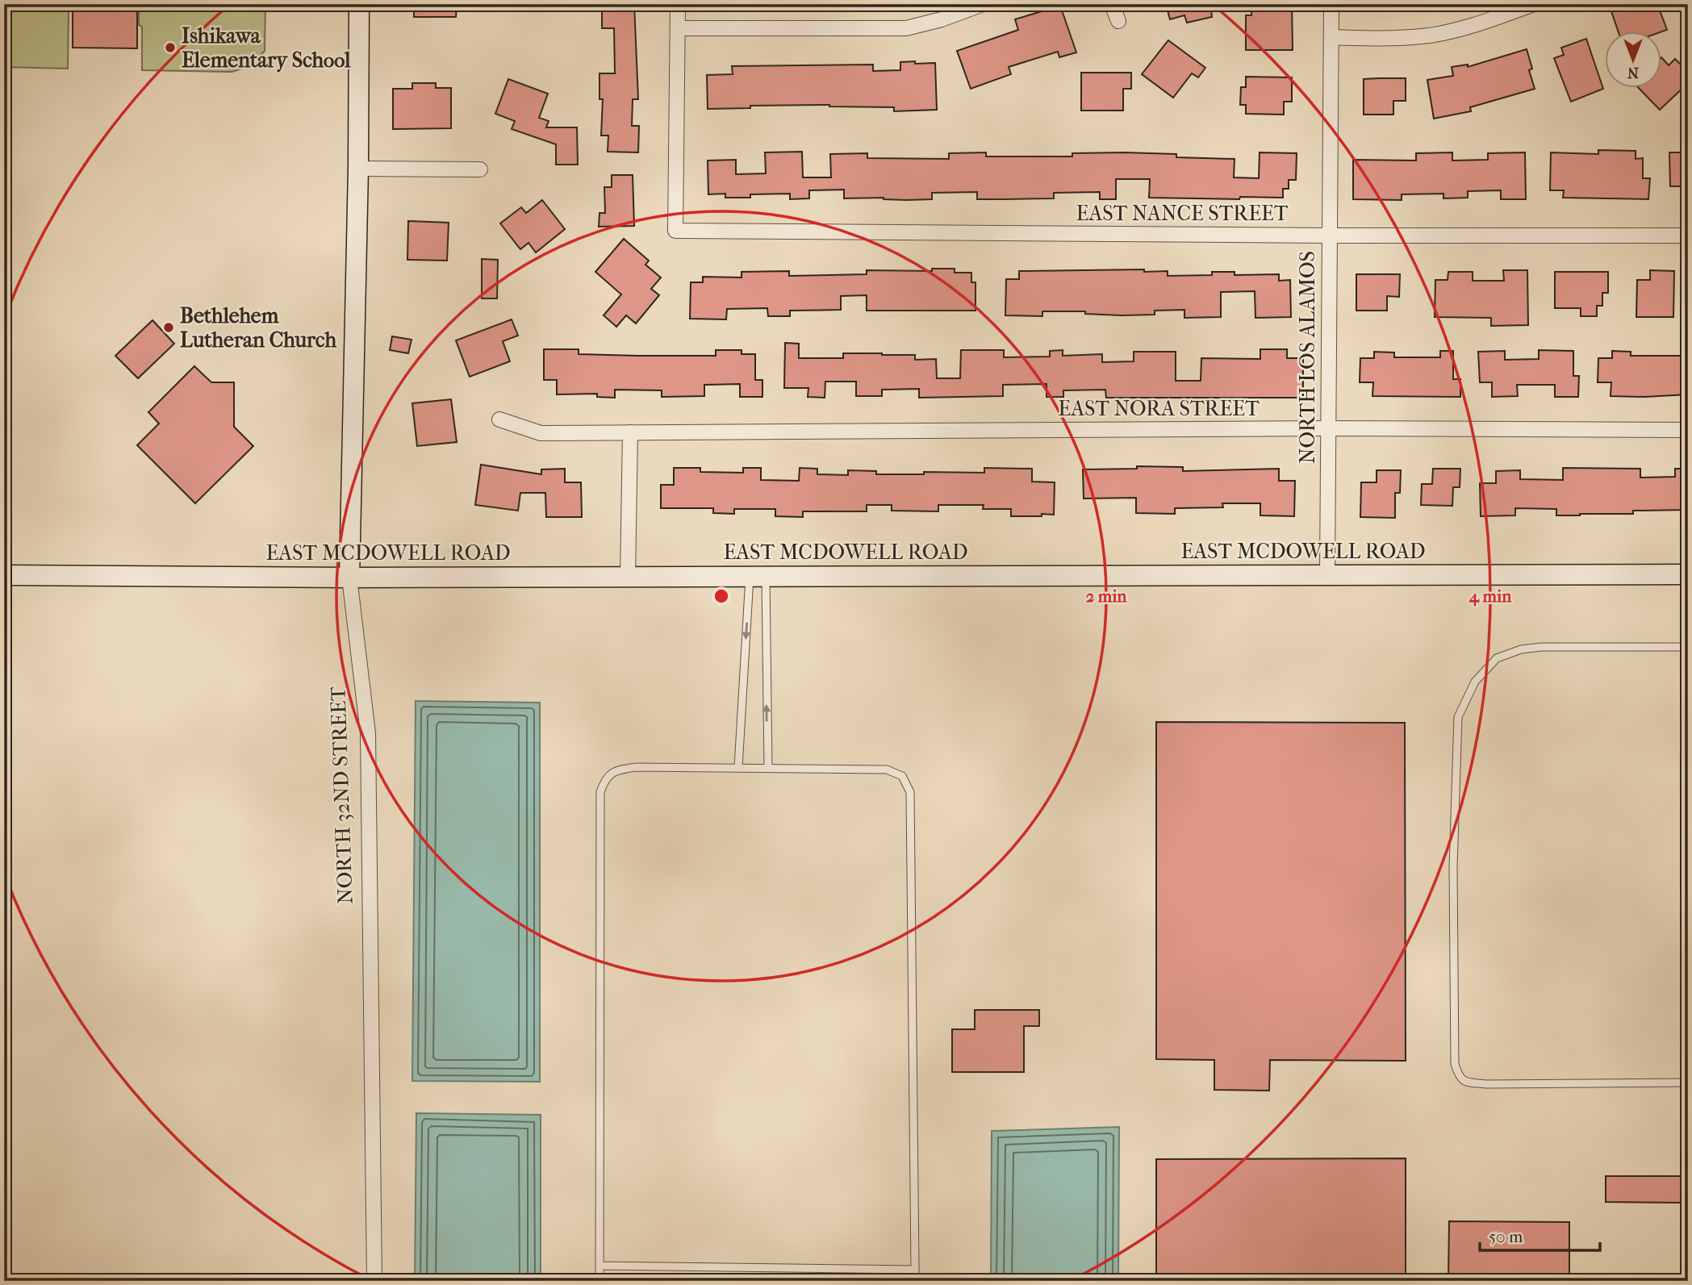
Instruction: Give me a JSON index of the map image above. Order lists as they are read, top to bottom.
{
  "streets": {
    "main road": ["EAST MCDOWELL ROAD", "NORTH 32ND STREET"],
    "street": ["EAST NANCE STREET", "NORTH LOS ALAMOS", "EAST NORA STREET"]
  },
  "crossings": [
    ["EAST NANCE STREET", "NORTH LOS ALAMOS"],
    ["NORTH LOS ALAMOS", "EAST NORA STREET"],
    ["NORTH LOS ALAMOS", "EAST MCDOWELL ROAD"],
    ["EAST MCDOWELL ROAD", "NORTH 32ND STREET"]
  ],
  "places": ["Ishikawa Elementary School", "Bethlehem Lutheran Church"],
  "scale_bar": "50 m",
  "north": "bottom",
  "rings": ["2 min", "4 min"]
}
